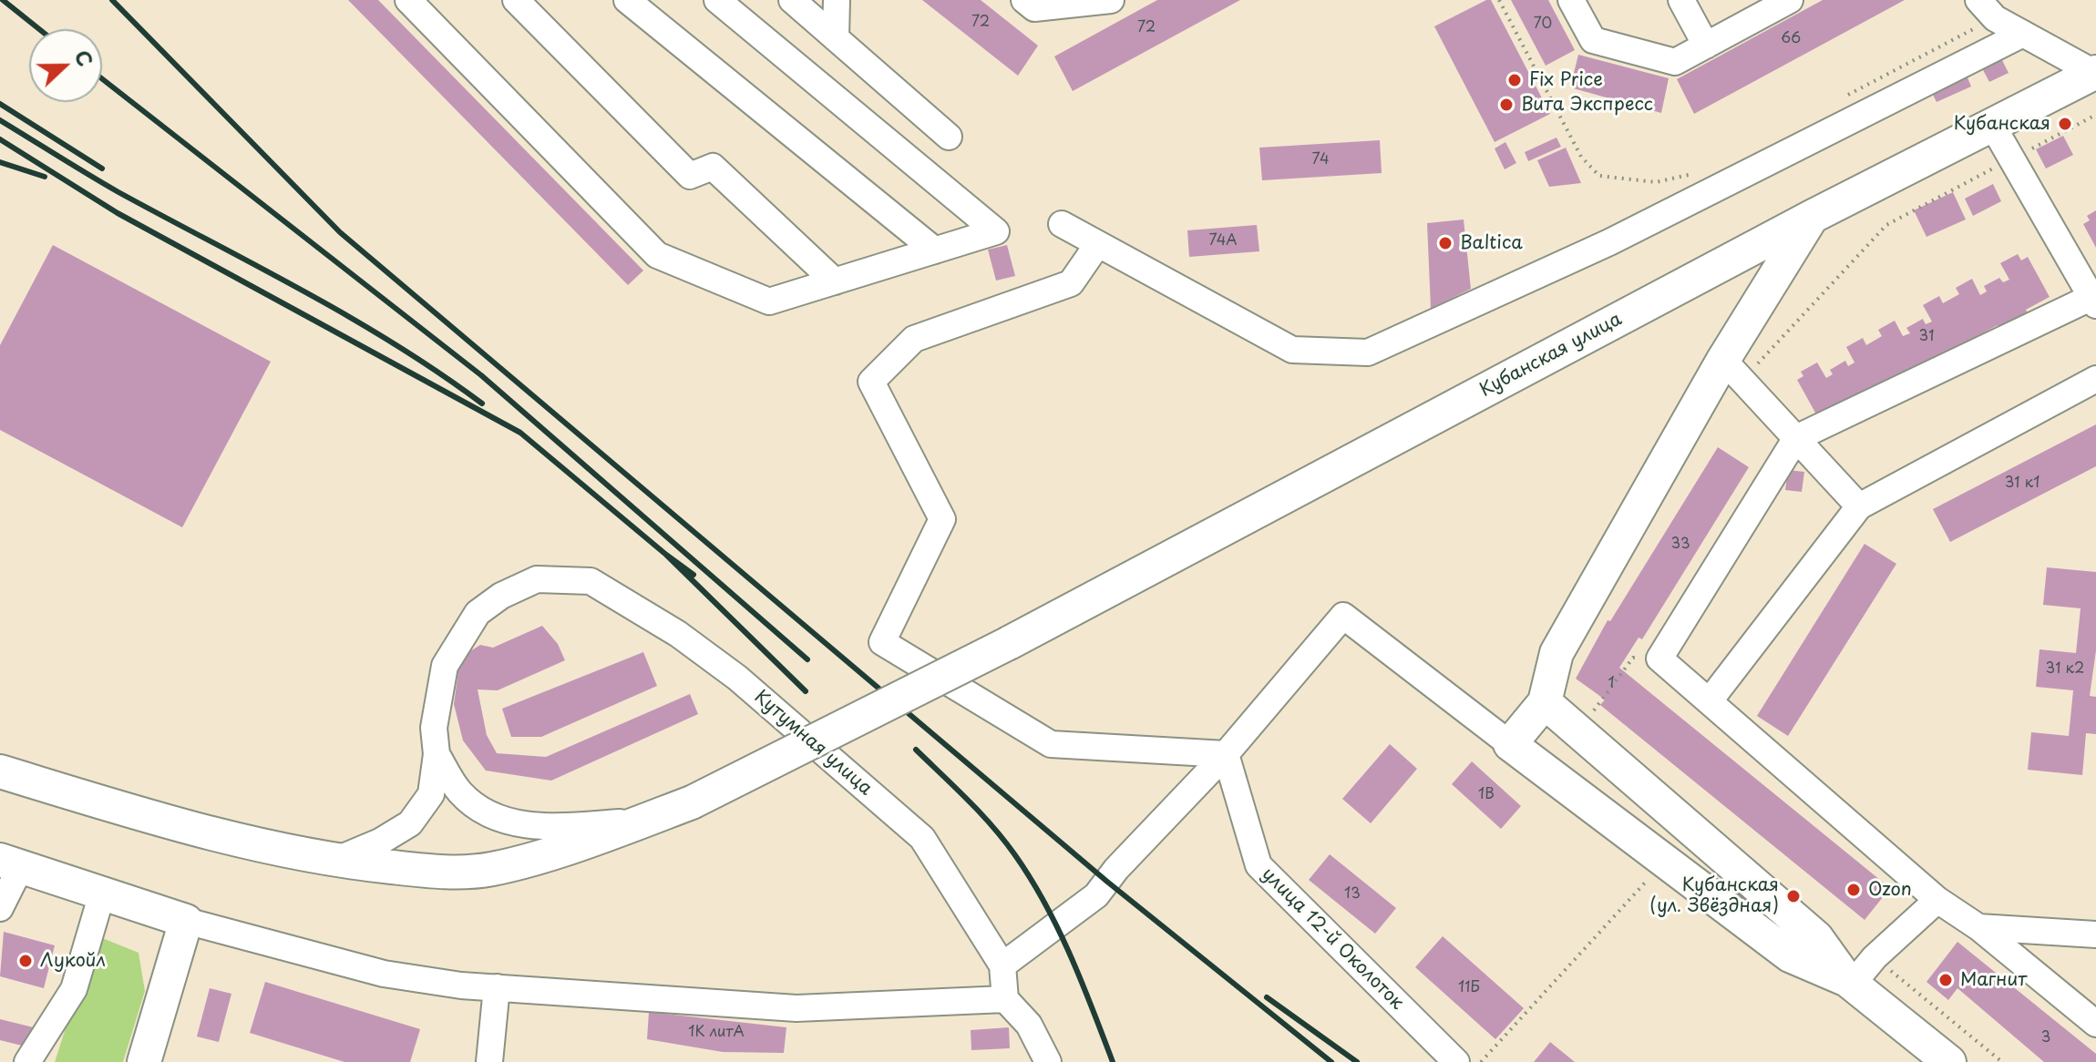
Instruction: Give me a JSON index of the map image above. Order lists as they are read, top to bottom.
{
  "streets": {
    "main road": ["Кубанская улица"],
    "street": ["Кутумная улица", "улица 12-й Околоток"]
  },
  "places": [
    "Fix Price",
    "Вита Экспресс",
    "Кубанская",
    "Baltica",
    "Ozon",
    "Кубанская (ул. Звёздная)",
    "Лукойл",
    "Магнит"
  ],
  "house_numbers": [
    "72",
    "70",
    "72",
    "66",
    "74",
    "74А",
    "31",
    "31 к1",
    "33",
    "31 к2",
    "1",
    "1В",
    "13",
    "11Б",
    "1К литА",
    "3"
  ],
  "north": "right"
}
